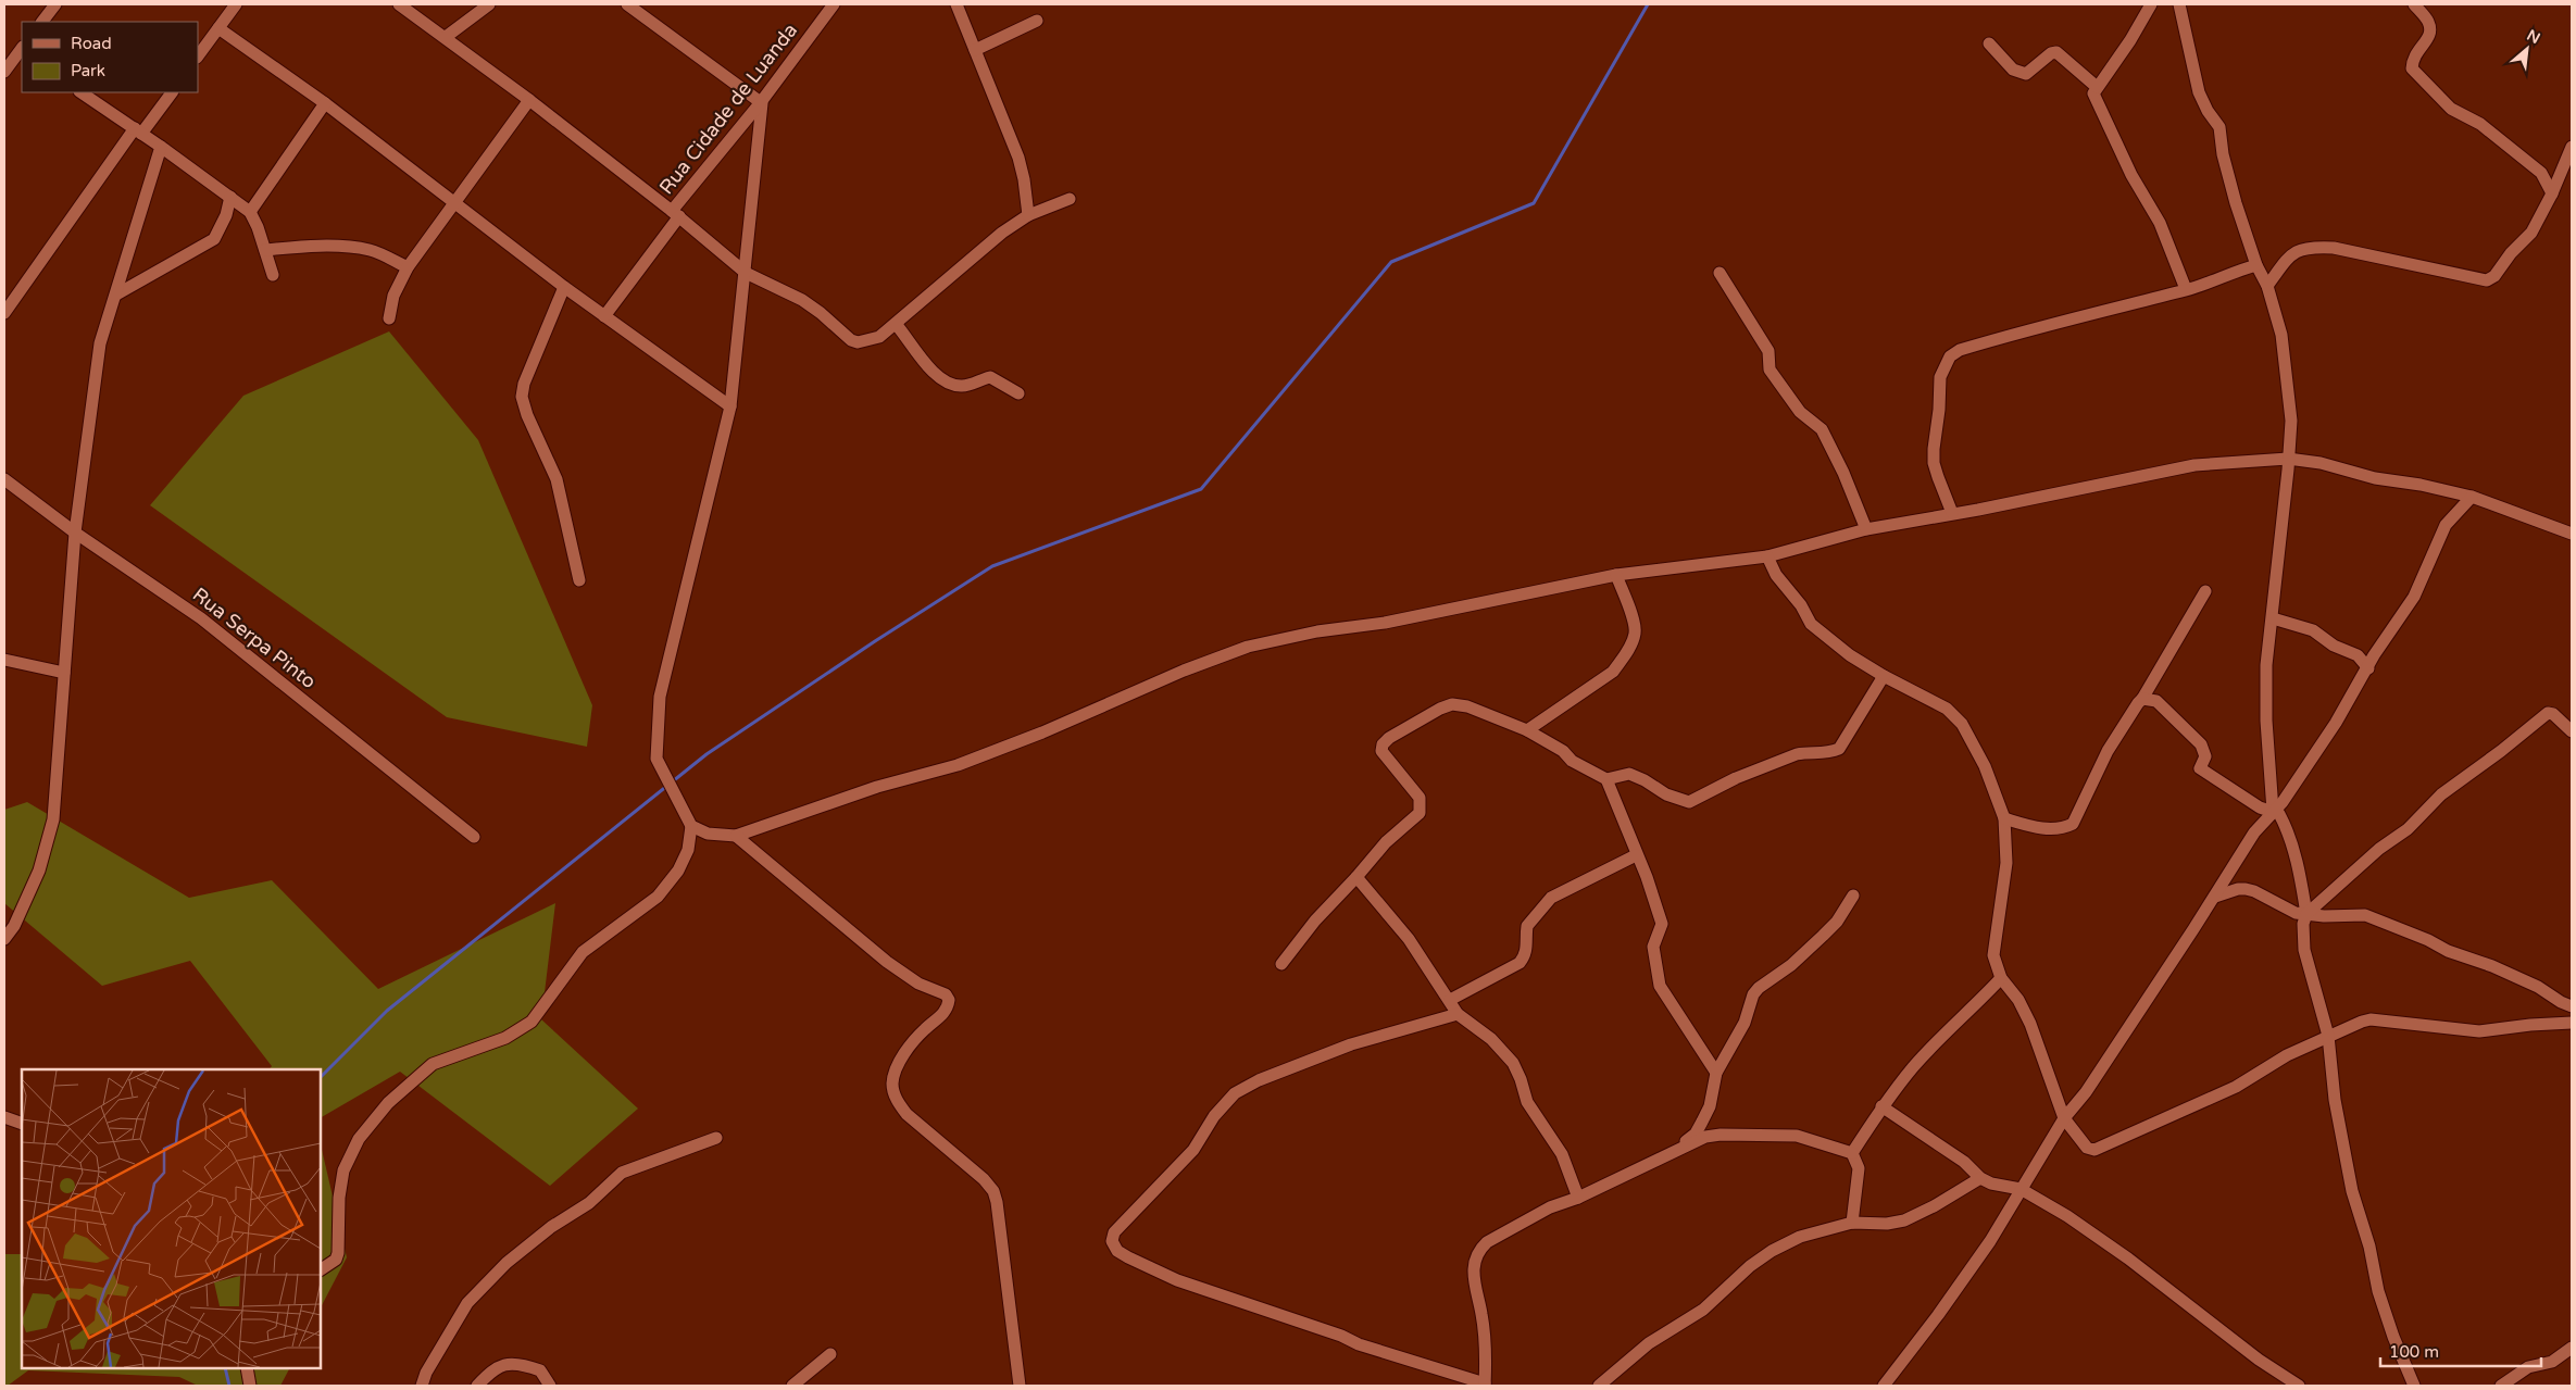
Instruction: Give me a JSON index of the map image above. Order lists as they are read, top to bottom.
{
  "streets": {
    "street": ["Rua Cidade de Luanda", "Rua Serpa Pinto"]
  },
  "legend": ["Road", "Park"],
  "scale_bar": "100 m",
  "north": "top right"
}
